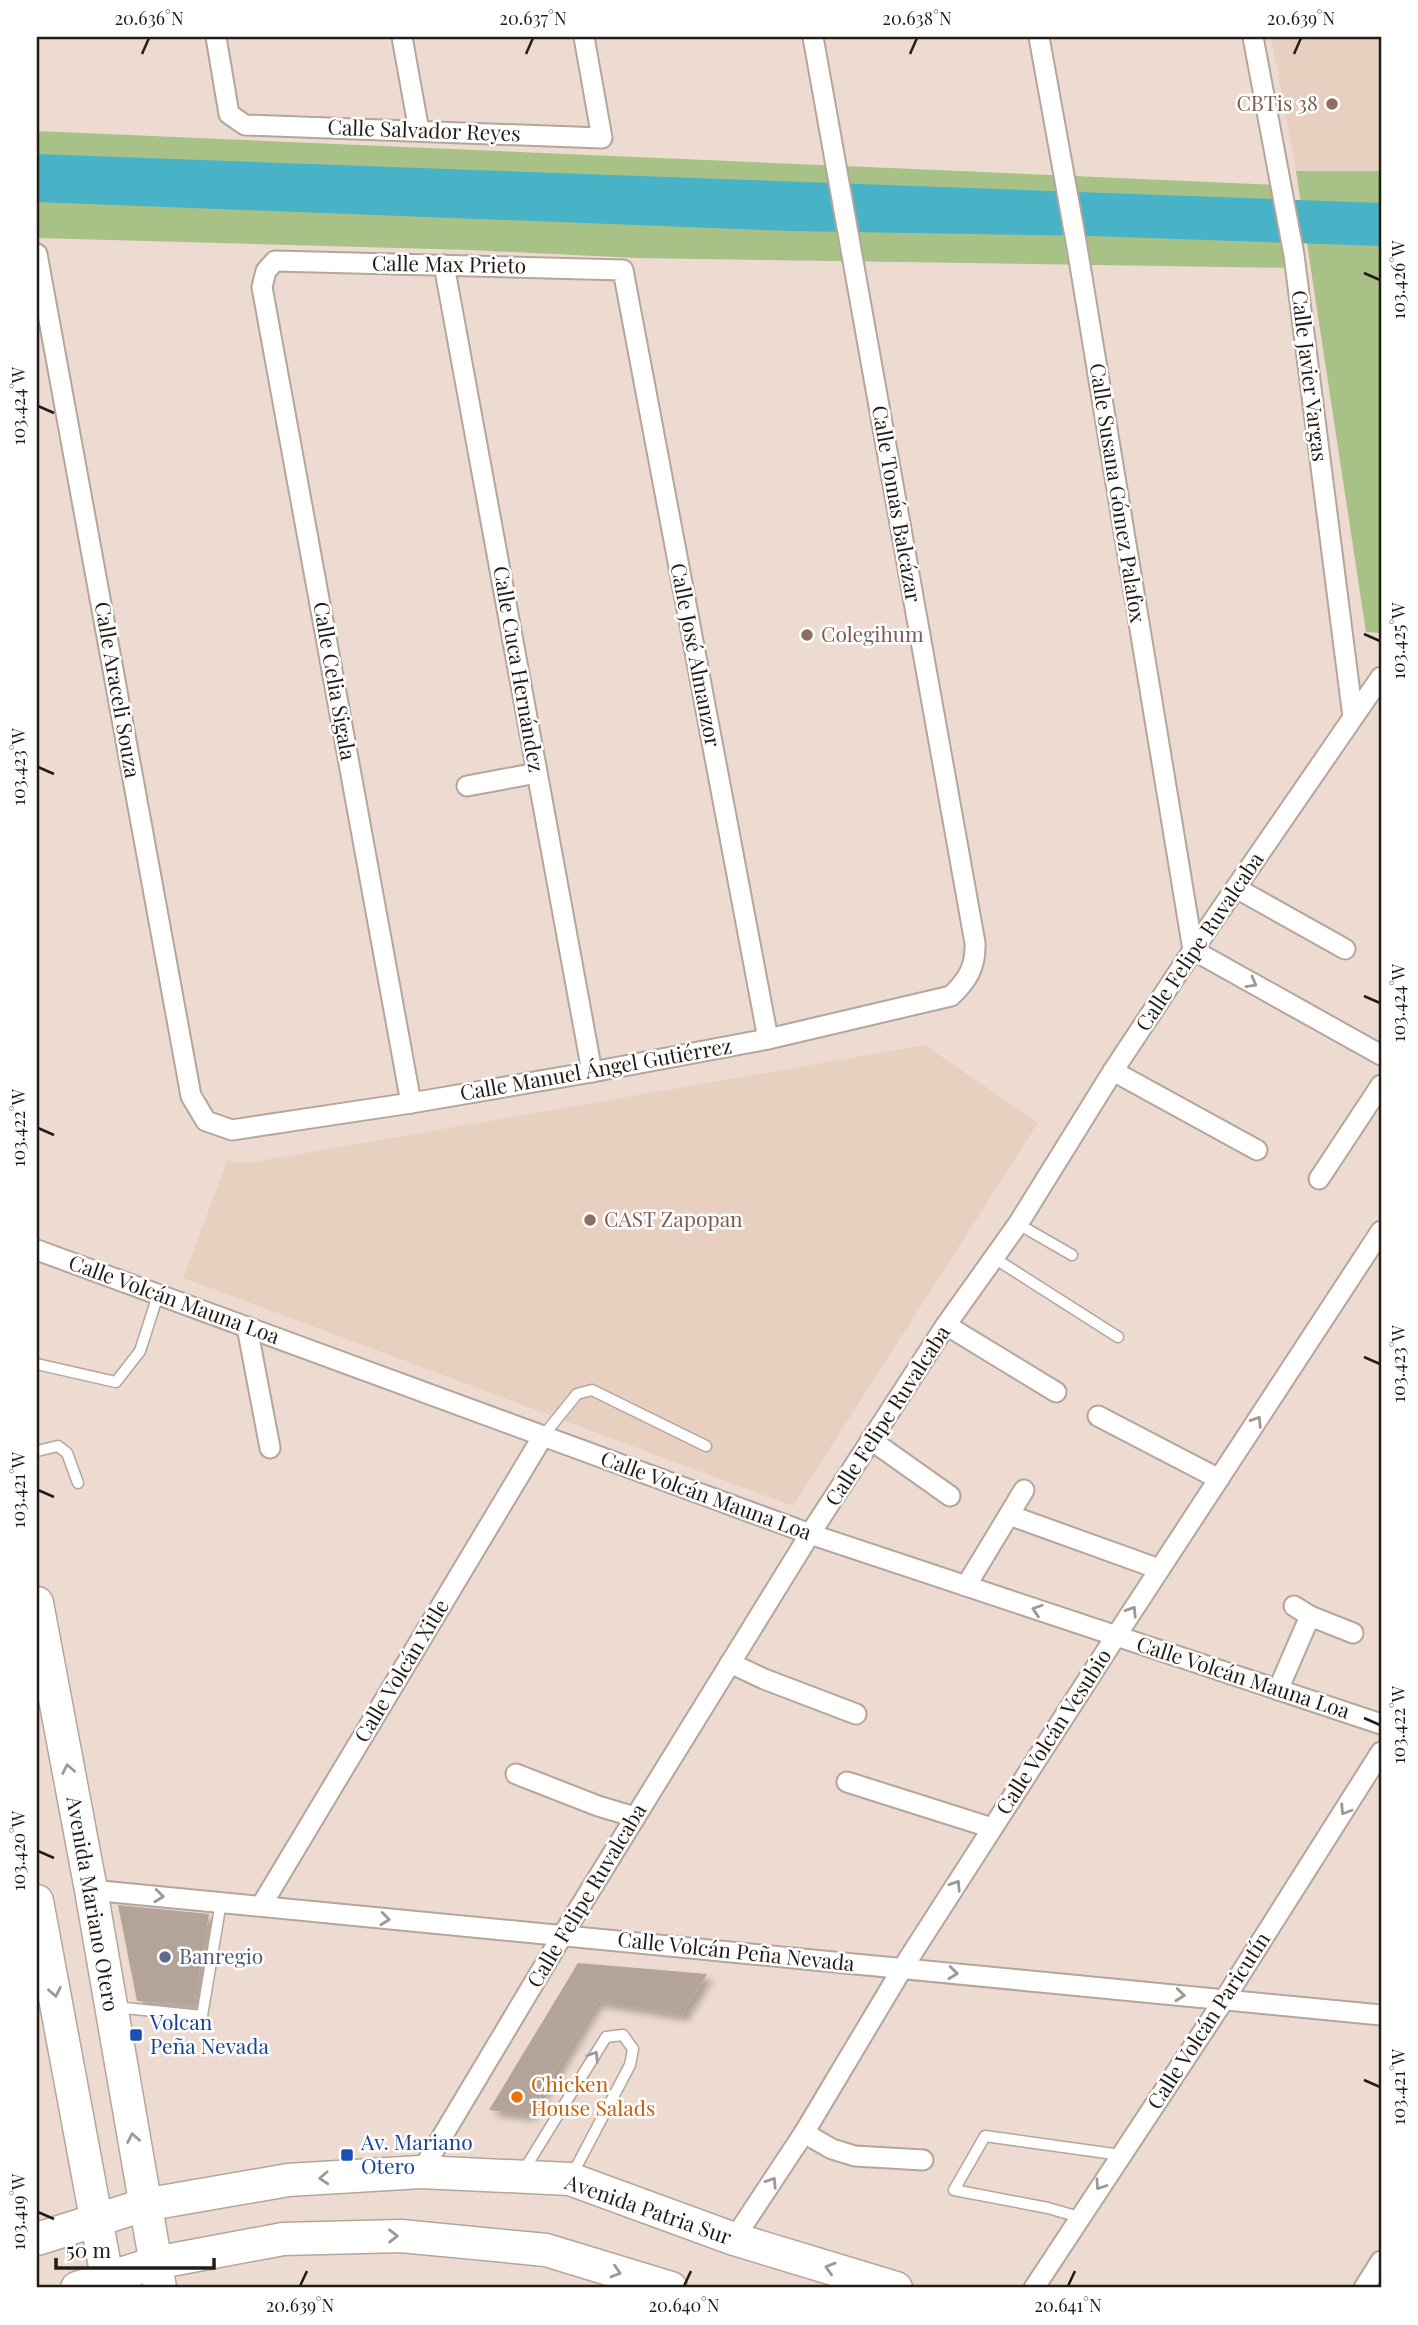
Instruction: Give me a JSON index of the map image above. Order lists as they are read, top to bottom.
{
  "streets": {
    "main road": ["Avenida Mariano Otero", "Avenida Patria Sur"],
    "street": [
      "Calle Salvador Reyes",
      "Calle Max Prieto",
      "Calle Javier Vargas",
      "Calle Susana Gómez Palafox",
      "Calle Tomás Balcázar",
      "Calle José Almanzor",
      "Calle Cuca Hernández",
      "Calle Celia Sigala",
      "Calle Araceli Souza",
      "Calle Felipe Ruvalcaba",
      "Calle Manuel Ángel Gutiérrez",
      "Calle Volcán Mauna Loa",
      "Calle Volcán Xitle",
      "Calle Volcán Vesubio",
      "Calle Volcán Peña Nevada",
      "Calle Volcán Paricutín"
    ]
  },
  "crossings": [
    ["Calle Max Prieto", "Calle José Almanzor"],
    ["Calle Max Prieto", "Calle Cuca Hernández"],
    ["Calle Max Prieto", "Calle Celia Sigala"],
    ["Calle Javier Vargas", "Calle Felipe Ruvalcaba"],
    ["Calle Susana Gómez Palafox", "Calle Felipe Ruvalcaba"],
    ["Calle Tomás Balcázar", "Calle Manuel Ángel Gutiérrez"],
    ["Calle José Almanzor", "Calle Manuel Ángel Gutiérrez"],
    ["Calle Cuca Hernández", "Calle Manuel Ángel Gutiérrez"],
    ["Calle Celia Sigala", "Calle Manuel Ángel Gutiérrez"],
    ["Calle Araceli Souza", "Calle Manuel Ángel Gutiérrez"],
    ["Calle Felipe Ruvalcaba", "Calle Volcán Mauna Loa"],
    ["Calle Felipe Ruvalcaba", "Calle Volcán Peña Nevada"],
    ["Calle Felipe Ruvalcaba", "Avenida Patria Sur"],
    ["Calle Volcán Mauna Loa", "Calle Volcán Xitle"],
    ["Calle Volcán Mauna Loa", "Calle Volcán Vesubio"],
    ["Calle Volcán Xitle", "Calle Volcán Peña Nevada"],
    ["Calle Volcán Vesubio", "Calle Volcán Peña Nevada"],
    ["Calle Volcán Vesubio", "Avenida Patria Sur"],
    ["Avenida Mariano Otero", "Calle Volcán Peña Nevada"],
    ["Avenida Mariano Otero", "Avenida Patria Sur"],
    ["Calle Volcán Peña Nevada", "Calle Volcán Paricutín"]
  ],
  "one_way": ["Calle Volcán Vesubio", "Calle Volcán Peña Nevada", "Calle Volcán Paricutín"],
  "places": {
    "other": [
      "CBTis 38",
      "Colegihum",
      "CAST Zapopan",
      "Banregio",
      "Chicken House Salads"
    ],
    "transit": ["Volcan Peña Nevada", "Av. Mariano Otero"]
  },
  "scale_bar": "50 m",
  "coordinates": [
    "20.636°N",
    "20.637°N",
    "20.638°N",
    "20.639°N",
    "103.426°W",
    "103.424°W",
    "103.425°W",
    "103.423°W",
    "103.422°W",
    "103.421°W",
    "103.420°W",
    "103.419°W",
    "20.640°N",
    "20.641°N"
  ]
}
